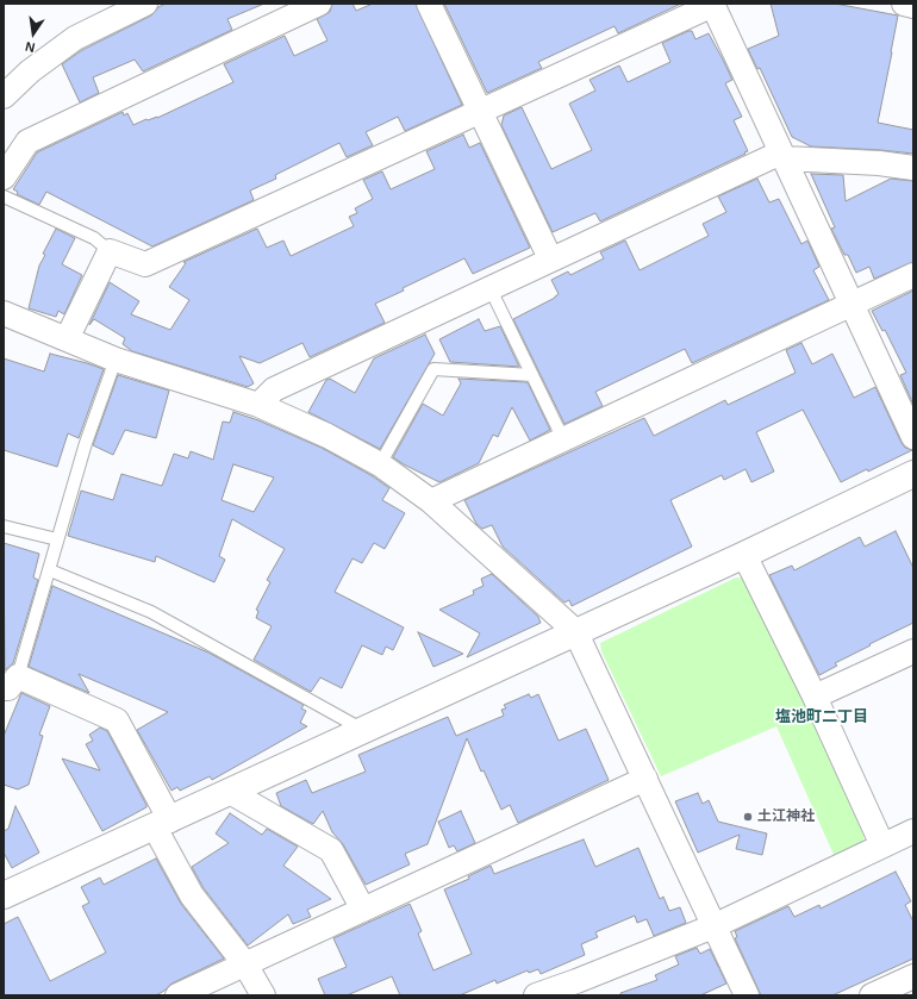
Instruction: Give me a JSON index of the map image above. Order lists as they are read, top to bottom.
{
  "districts": ["塩池町二丁目"],
  "places": ["土江神社"],
  "north": "bottom"
}
